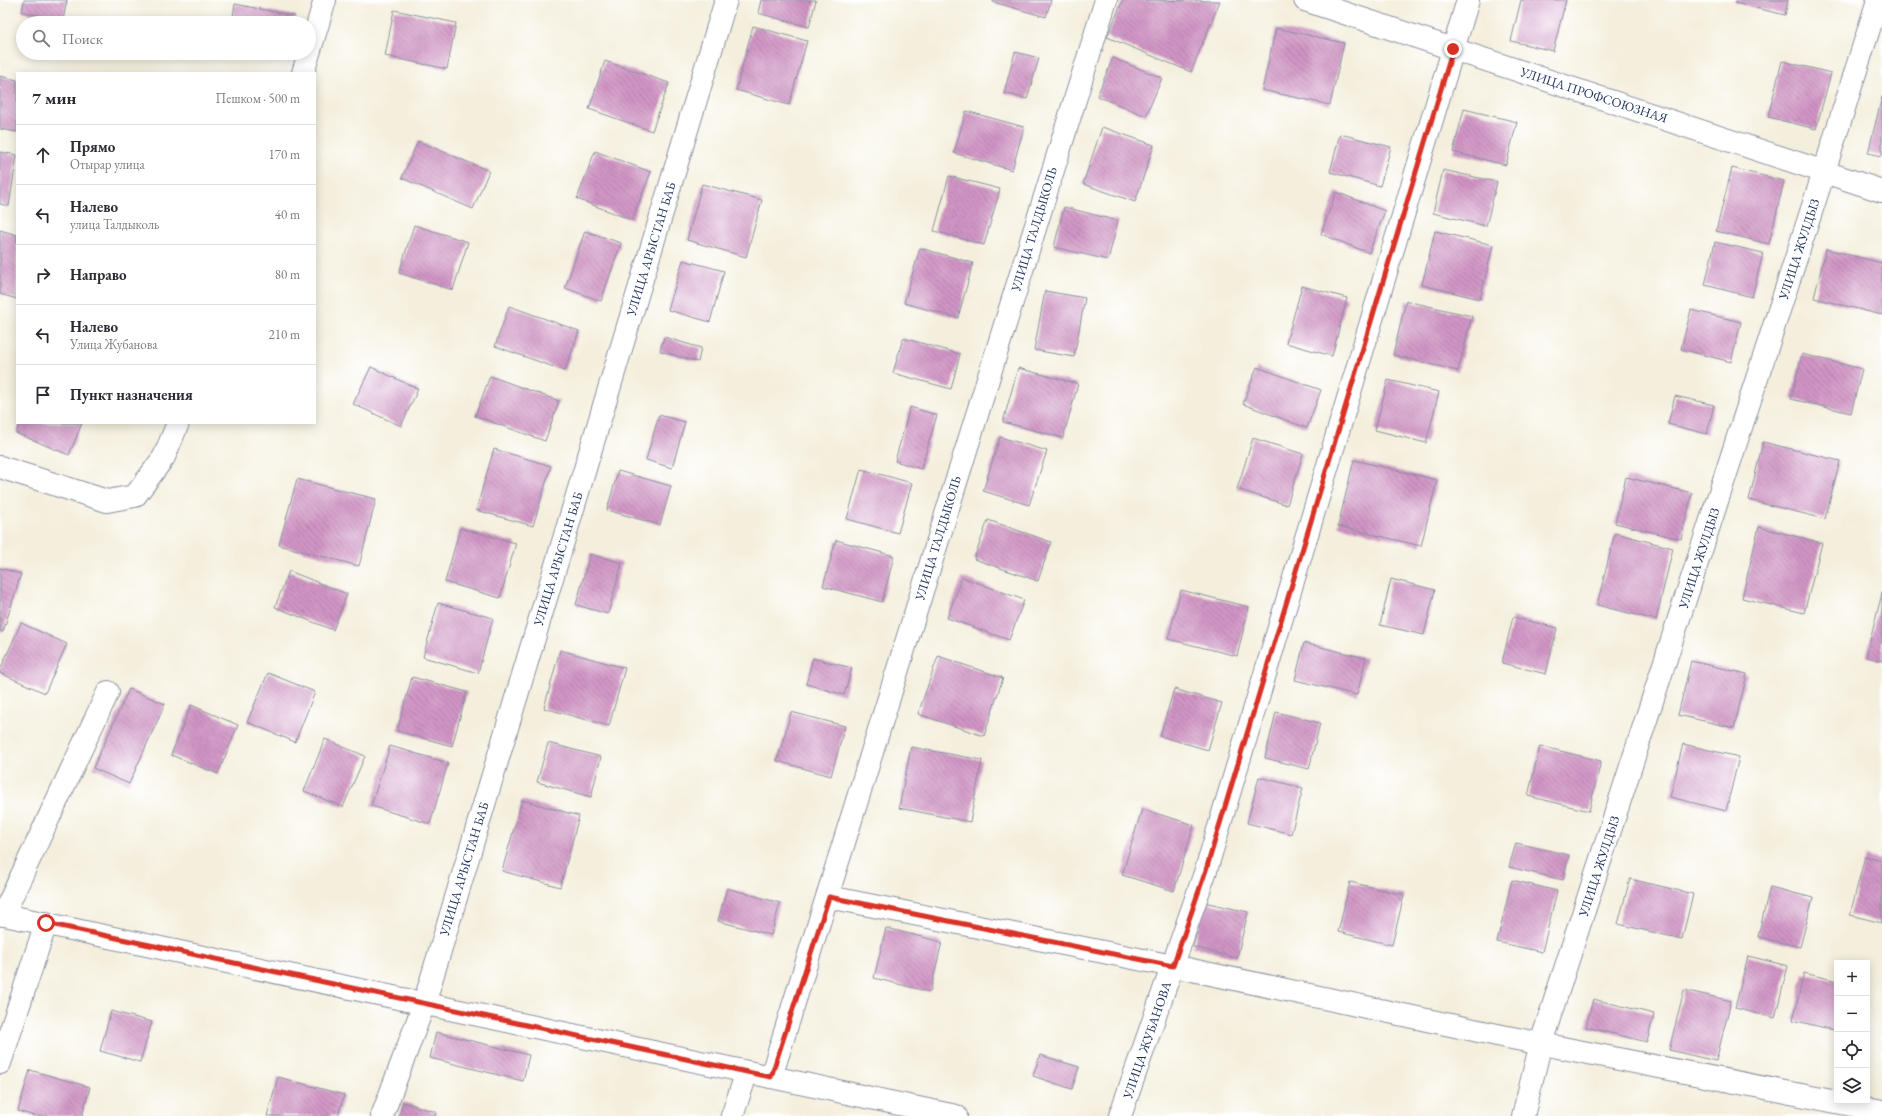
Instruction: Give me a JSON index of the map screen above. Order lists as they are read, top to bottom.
{
  "streets": {
    "street": [
      "УЛИЦА ПРОФСОЮЗНАЯ",
      "УЛИЦА ТАЛДЫКОЛЬ",
      "УЛИЦА АРЫСТАН БАБ",
      "УЛИЦА ЖУЛДЫЗ",
      "УЛИЦА ЖУБАНОВА"
    ]
  },
  "crossings": [
    ["УЛИЦА ПРОФСОЮЗНАЯ", "УЛИЦА ЖУЛДЫЗ"],
    ["УЛИЦА ПРОФСОЮЗНАЯ", "УЛИЦА ЖУБАНОВА"]
  ],
  "page": {
    "search": "Поиск",
    "heading": ["7 мин", "Пешком · 500 m"],
    "list": [
      ["Прямо", "Отырар улица", "170 m"],
      ["Налево", "улица Талдыколь", "40 m"],
      ["Направо", "80 m"],
      ["Налево", "Улица Жубанова", "210 m"],
      "Пункт назначения"
    ],
    "map_buttons": ["+", "−"]
  }
}
